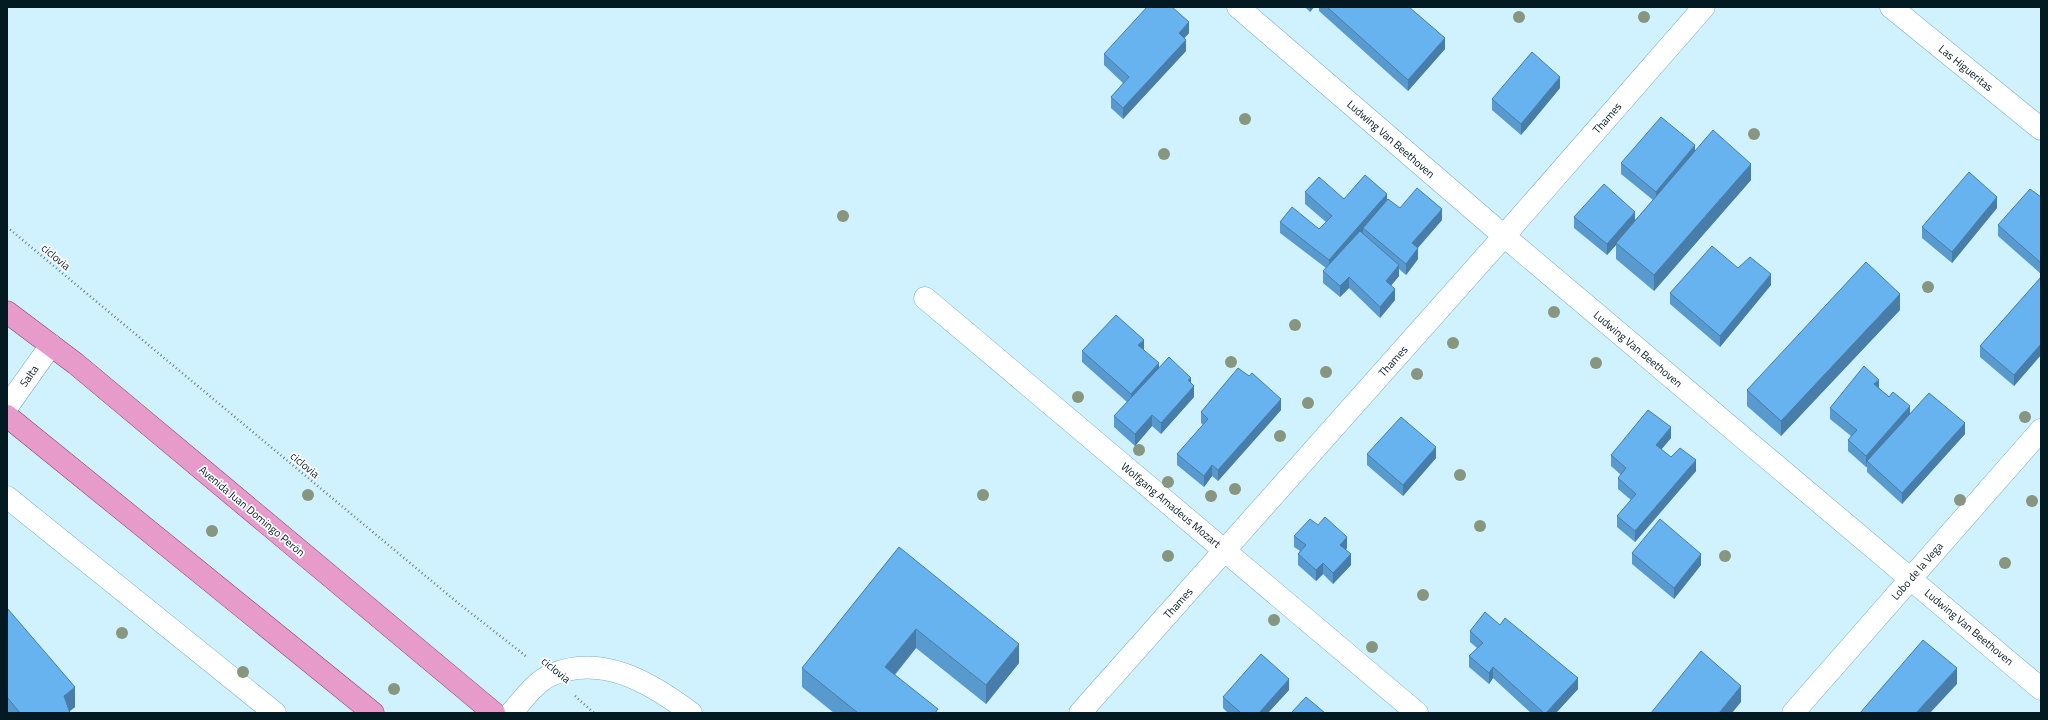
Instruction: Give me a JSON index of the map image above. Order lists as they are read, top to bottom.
{
  "streets": {
    "main road": ["Avenida Juan Domingo Perón"],
    "street": [
      "Las Higueritas",
      "Thames",
      "Ludwing Van Beethoven",
      "Salta",
      "Wolfgang Amadeus Mozart",
      "Lobo de la Vega"
    ],
    "path": ["ciclovia"]
  },
  "crossings": [
    ["Thames", "Ludwing Van Beethoven"],
    ["Thames", "Wolfgang Amadeus Mozart"],
    ["Ludwing Van Beethoven", "Lobo de la Vega"],
    ["Salta", "Avenida Juan Domingo Perón"]
  ]
}
